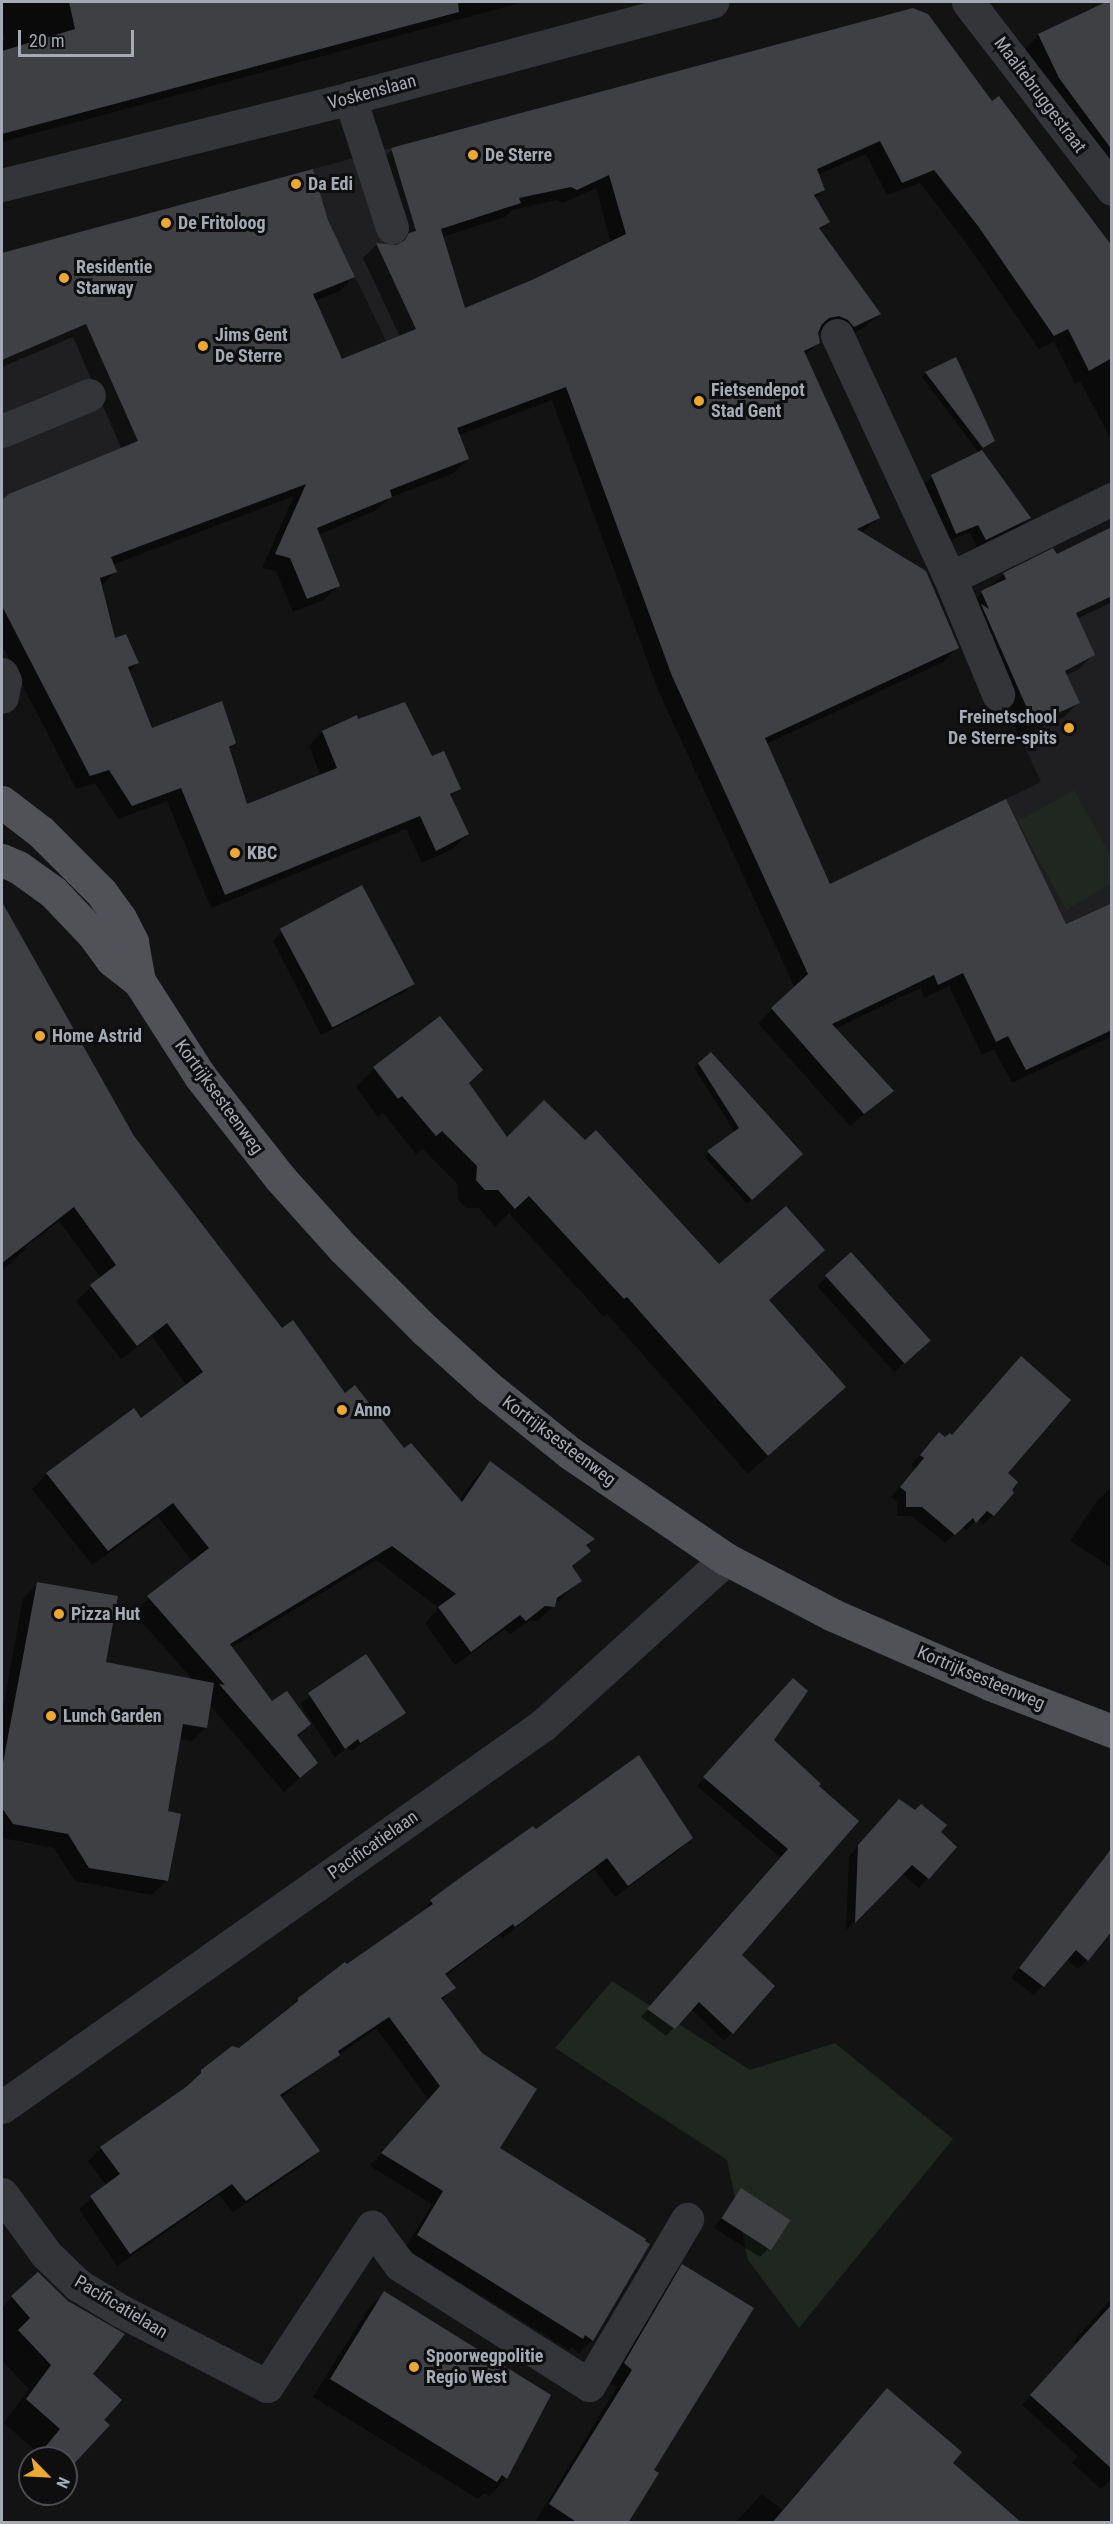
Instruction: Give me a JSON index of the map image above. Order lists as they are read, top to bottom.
{
  "streets": {
    "main road": ["Kortrijksesteenweg"],
    "street": ["Voskenslaan", "Maaltebruggestraat", "Pacificatielaan"]
  },
  "crossings": [
    ["Kortrijksesteenweg", "Pacificatielaan"]
  ],
  "places": [
    "De Sterre",
    "Da Edi",
    "De Fritoloog",
    "Residentie Starway",
    "Jims Gent De Sterre",
    "Fietsendepot Stad Gent",
    "Freinetschool De Sterre-spits",
    "KBC",
    "Home Astrid",
    "Anno",
    "Pizza Hut",
    "Lunch Garden",
    "Spoorwegpolitie Regio West"
  ],
  "scale_bar": "20 m",
  "north": "bottom right"
}
